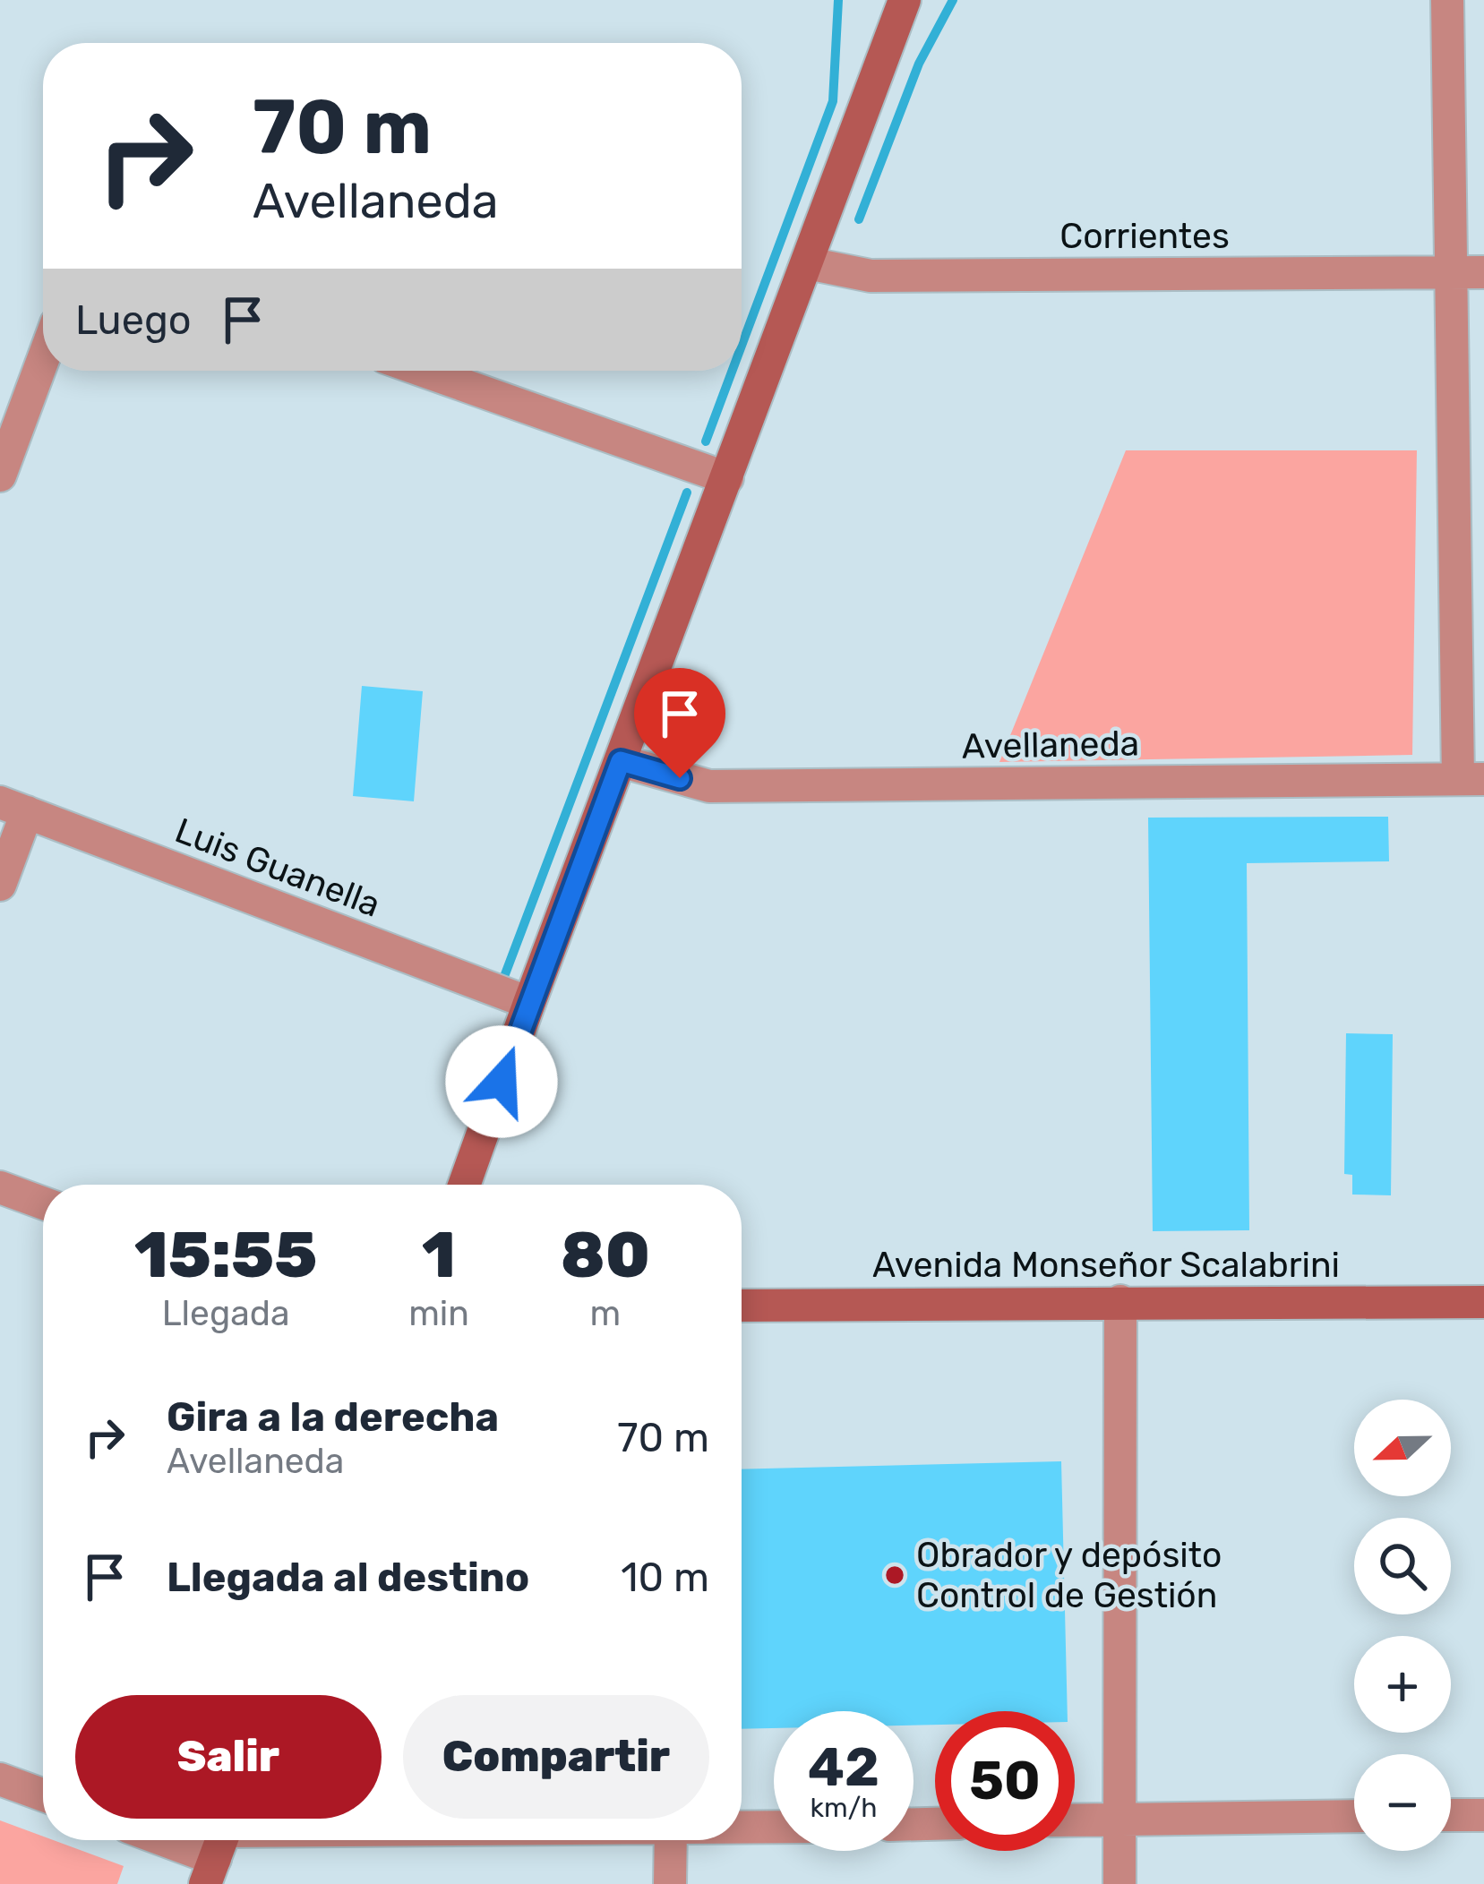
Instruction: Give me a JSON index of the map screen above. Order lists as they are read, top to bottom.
{
  "streets": {
    "main road": ["Avenida Monseñor Scalabrini"],
    "street": ["Corrientes", "Avellaneda", "Luis Guanella"]
  },
  "places": ["Obrador y depósito Control de Gestión"],
  "north": "left",
  "page": {
    "turn": ["70 m", "Avellaneda"],
    "then": "Luego",
    "eta": [
      "15:55",
      "Llegada",
      "1",
      "min",
      "80",
      "m"
    ],
    "list": [
      {
        "name": "Gira a la derecha",
        "note": "Avellaneda",
        "value": "70 m"
      },
      {
        "name": "Llegada al destino",
        "value": "10 m"
      }
    ],
    "map_buttons": ["+", "−"],
    "buttons": ["Salir", "Compartir"],
    "speed": "42 km/h",
    "limit": "50"
  }
}
